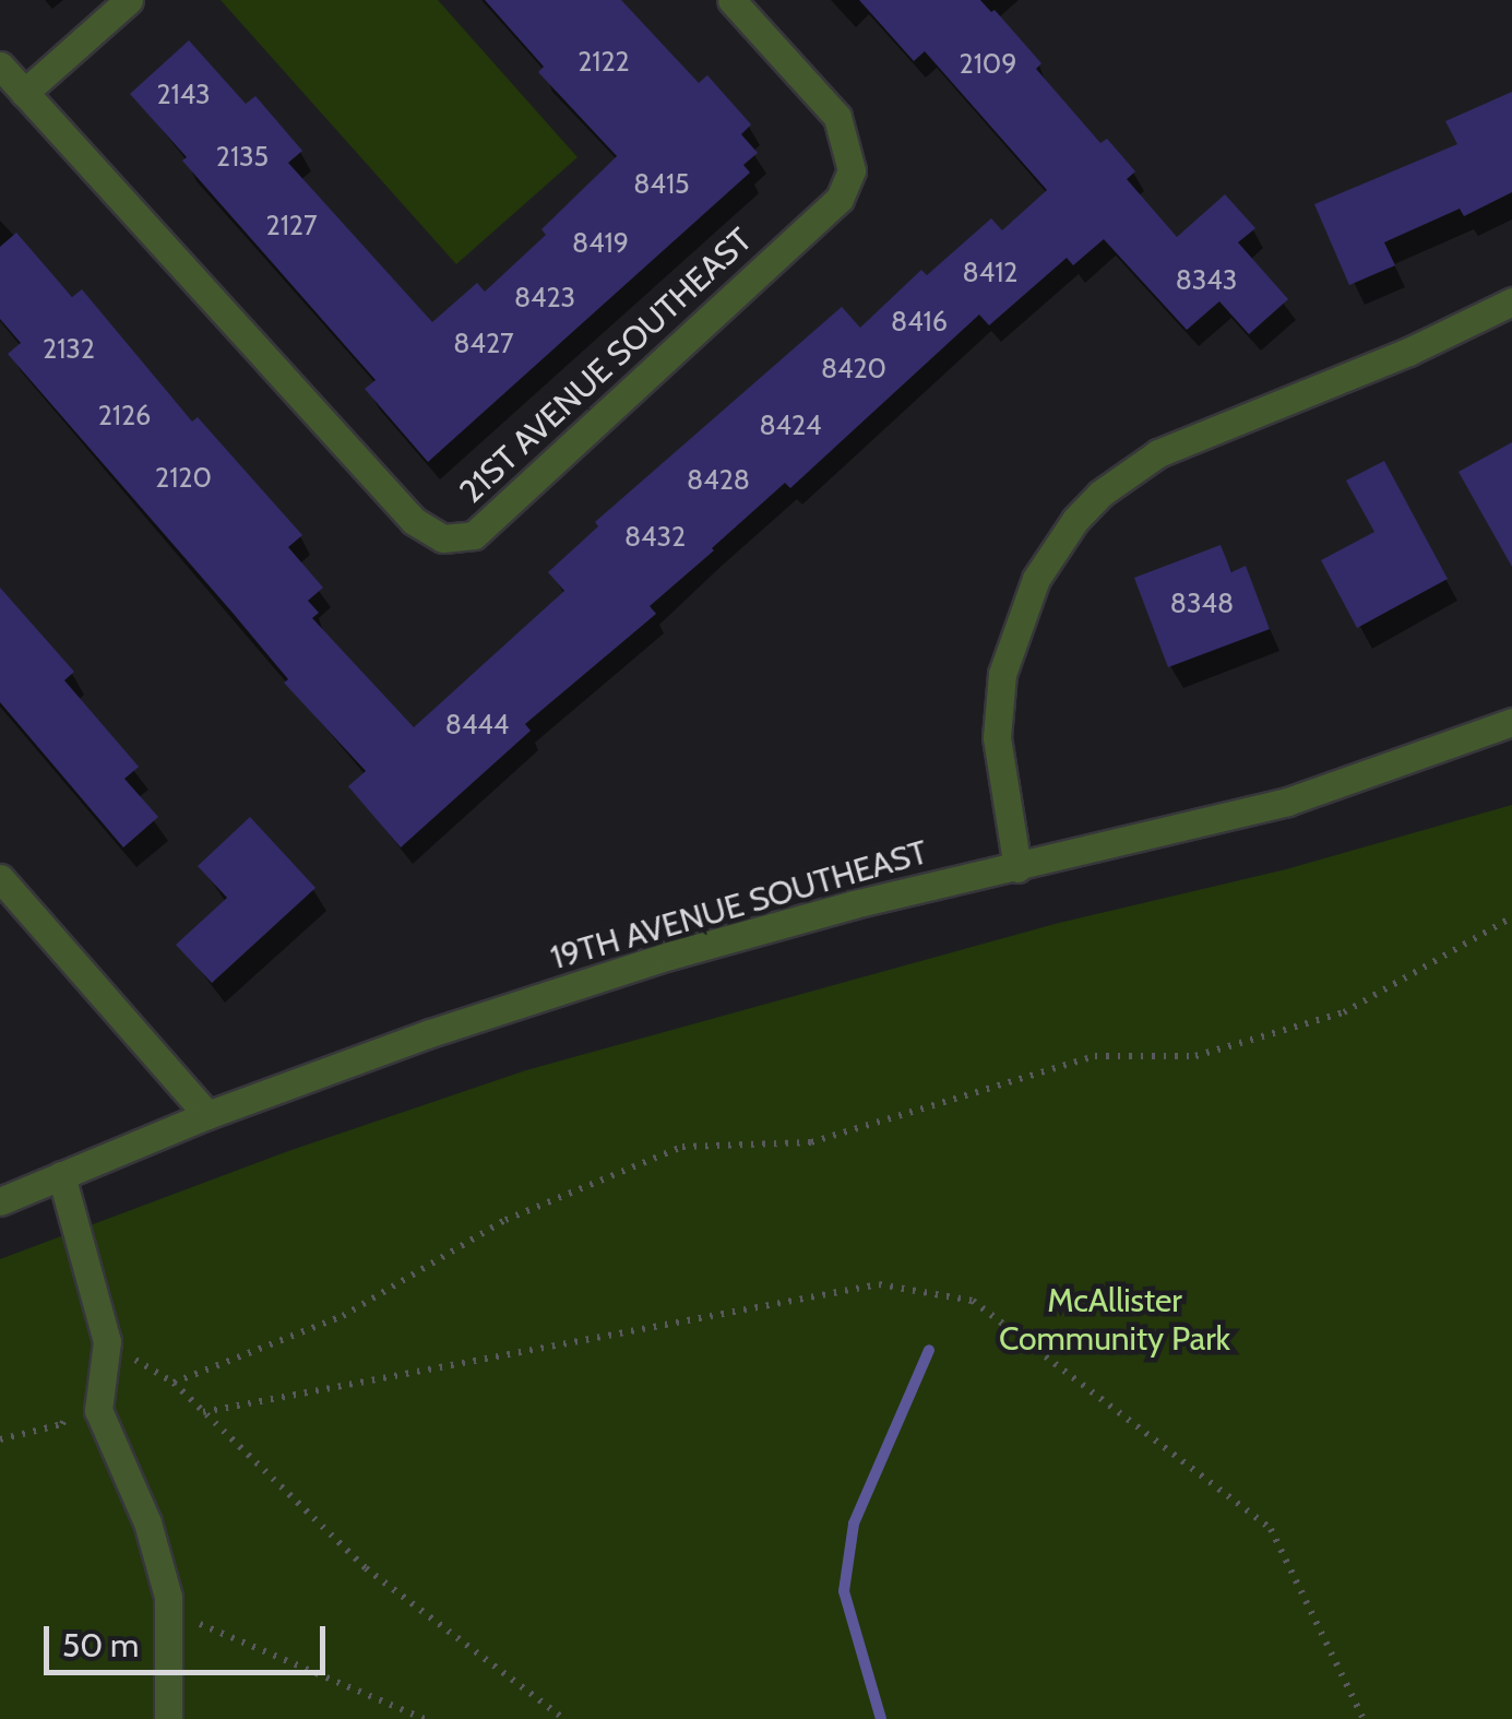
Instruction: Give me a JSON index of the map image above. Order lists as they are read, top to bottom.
{
  "streets": {
    "street": ["21ST AVENUE SOUTHEAST", "19TH AVENUE SOUTHEAST"]
  },
  "parks": ["McAllister Community Park"],
  "house_numbers": [
    "2122",
    "2109",
    "2143",
    "2135",
    "8415",
    "2127",
    "8419",
    "8412",
    "8343",
    "8423",
    "8416",
    "8427",
    "2132",
    "8420",
    "2126",
    "8424",
    "2120",
    "8428",
    "8432",
    "8348",
    "8444"
  ],
  "scale_bar": "50 m"
}
